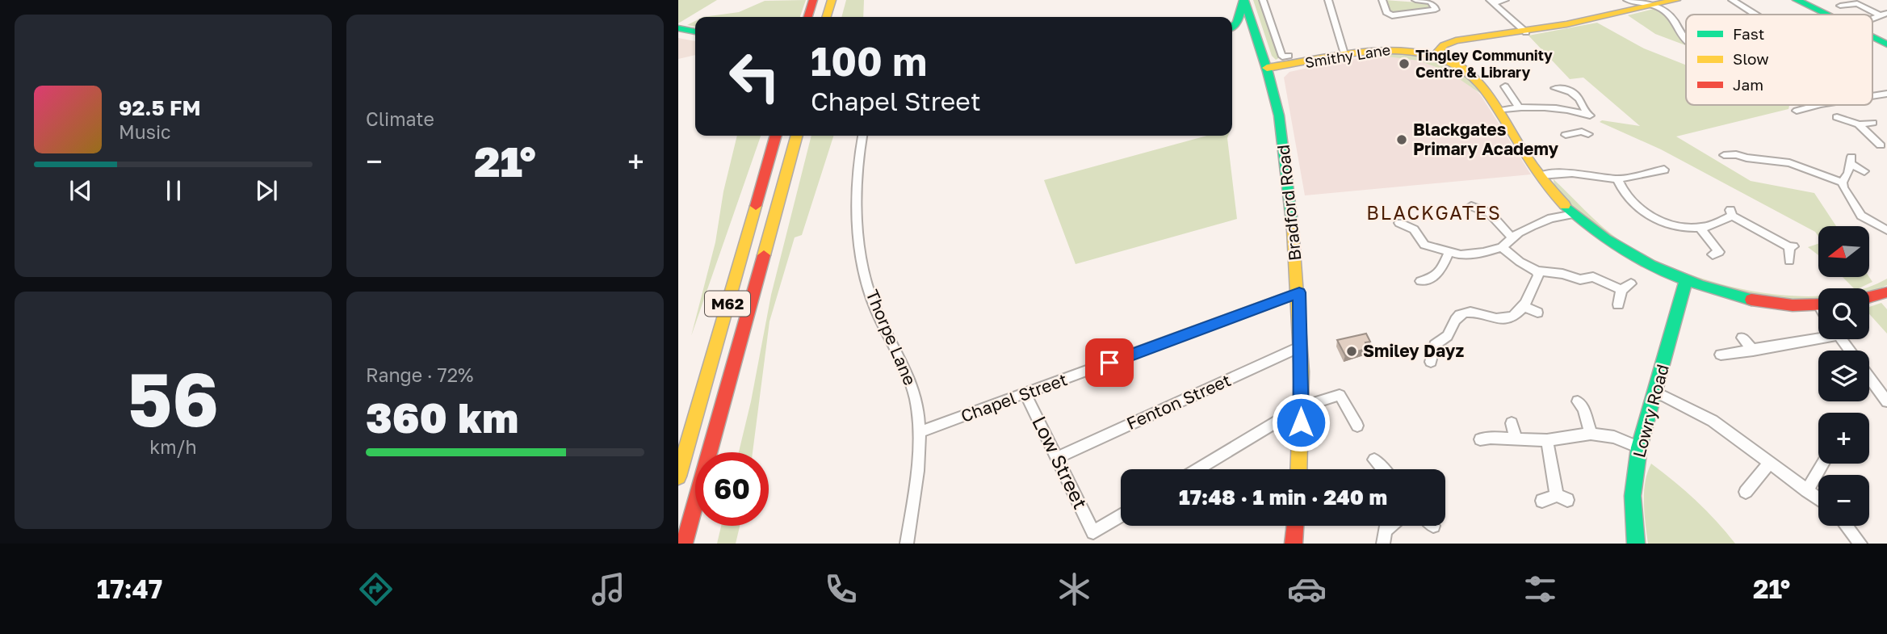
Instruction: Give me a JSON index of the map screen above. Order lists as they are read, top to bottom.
{
  "streets": {
    "main road": [
      "Smithy Lane",
      "Bradford Road",
      "M62",
      "Lowry Road"
    ],
    "street": [
      "Thorpe Lane",
      "Chapel Street",
      "Fenton Street",
      "Low Street"
    ]
  },
  "crossings": [
    ["Smithy Lane", "Bradford Road"],
    ["Smithy Lane", "Lowry Road"],
    ["Bradford Road", "Chapel Street"],
    ["Bradford Road", "Fenton Street"],
    ["Thorpe Lane", "Chapel Street"],
    ["Chapel Street", "Low Street"],
    ["Fenton Street", "Low Street"]
  ],
  "districts": ["BLACKGATES"],
  "places": ["Tingley Community Centre & Library", "Blackgates Primary Academy", "Smiley Dayz"],
  "legend": ["Fast", "Slow", "Jam"],
  "north": "left",
  "page": {
    "tile": [
      "Climate",
      ["56", "km/h"],
      ["Range · 72%", "360 km"]
    ],
    "turn": ["100 m", "Chapel Street"],
    "song": ["92.5 FM", "Music"],
    "heat": ["−", "21°", "+"],
    "map_buttons": ["+", "−"],
    "limit": "60",
    "trip": "17:48 · 1 min · 240 m",
    "tabs": ["17:47", "21°"]
  }
}
